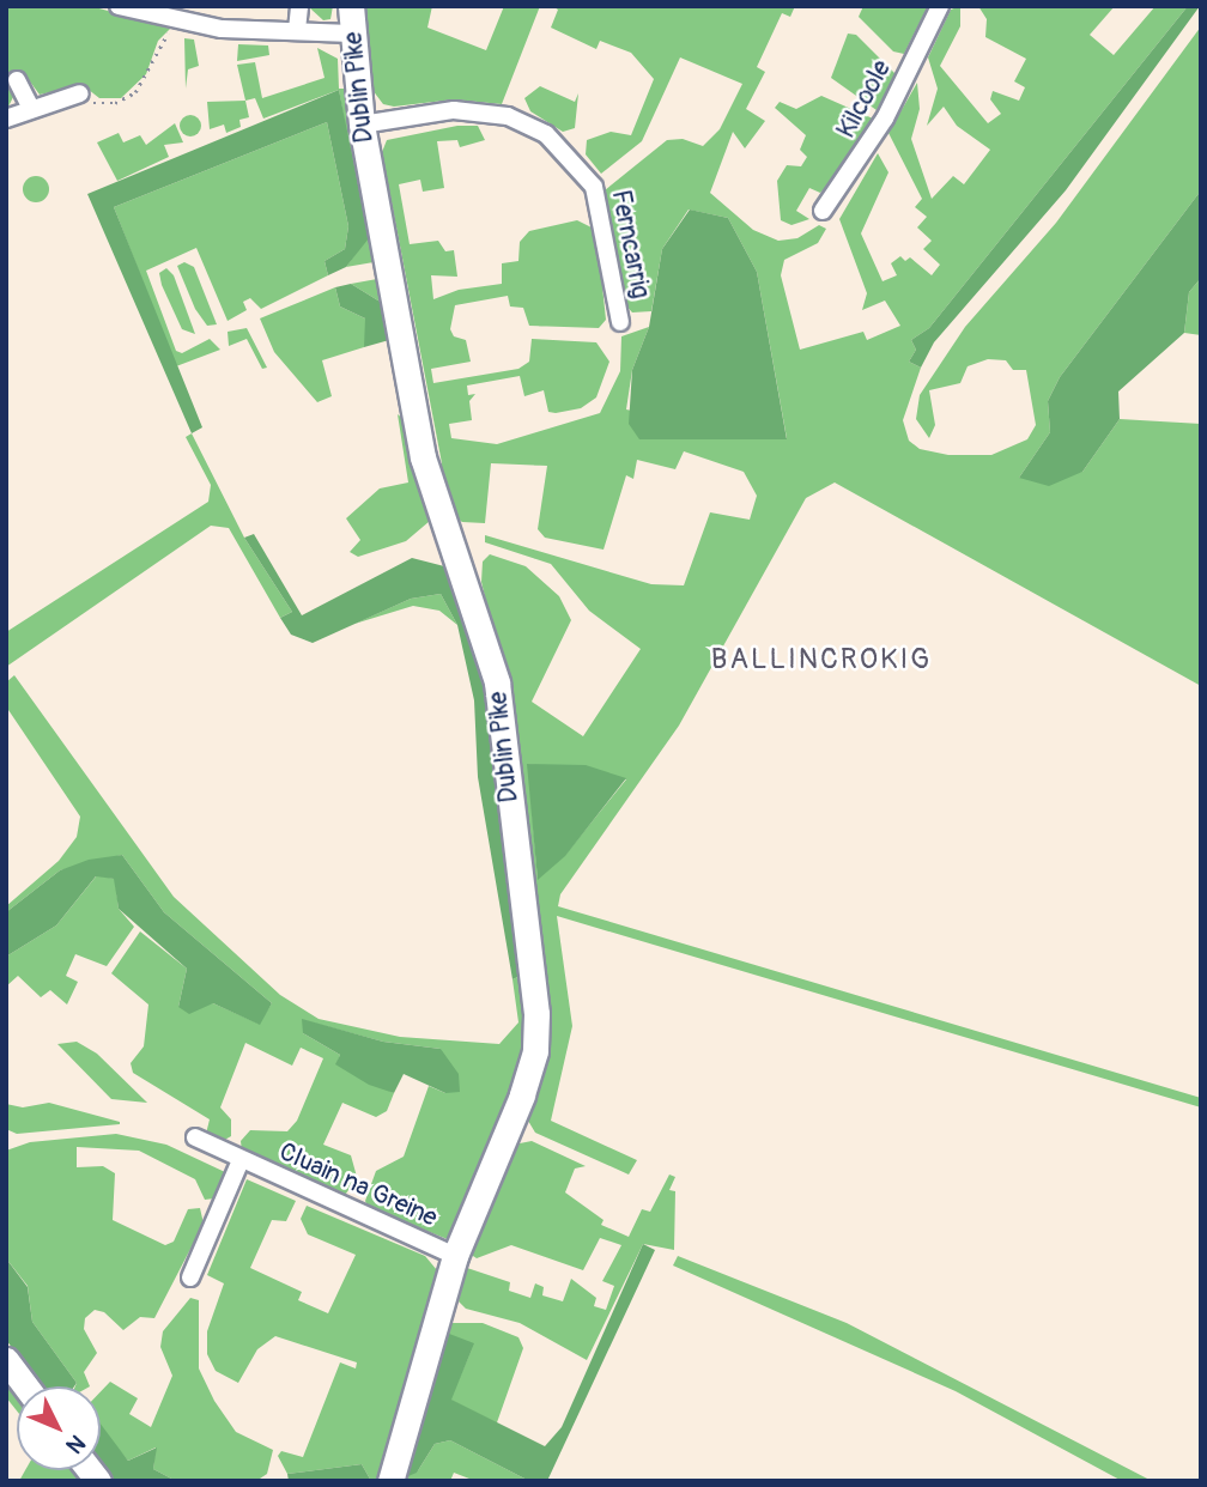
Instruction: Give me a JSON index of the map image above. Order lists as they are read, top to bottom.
{
  "streets": {
    "street": [
      "Dublin Pike",
      "Kilcoole",
      "Ferncarrig",
      "Cluain na Greine"
    ]
  },
  "crossings": [
    ["Dublin Pike", "Ferncarrig"],
    ["Dublin Pike", "Cluain na Greine"]
  ],
  "districts": ["BALLINCROKIG"],
  "north": "bottom right"
}
